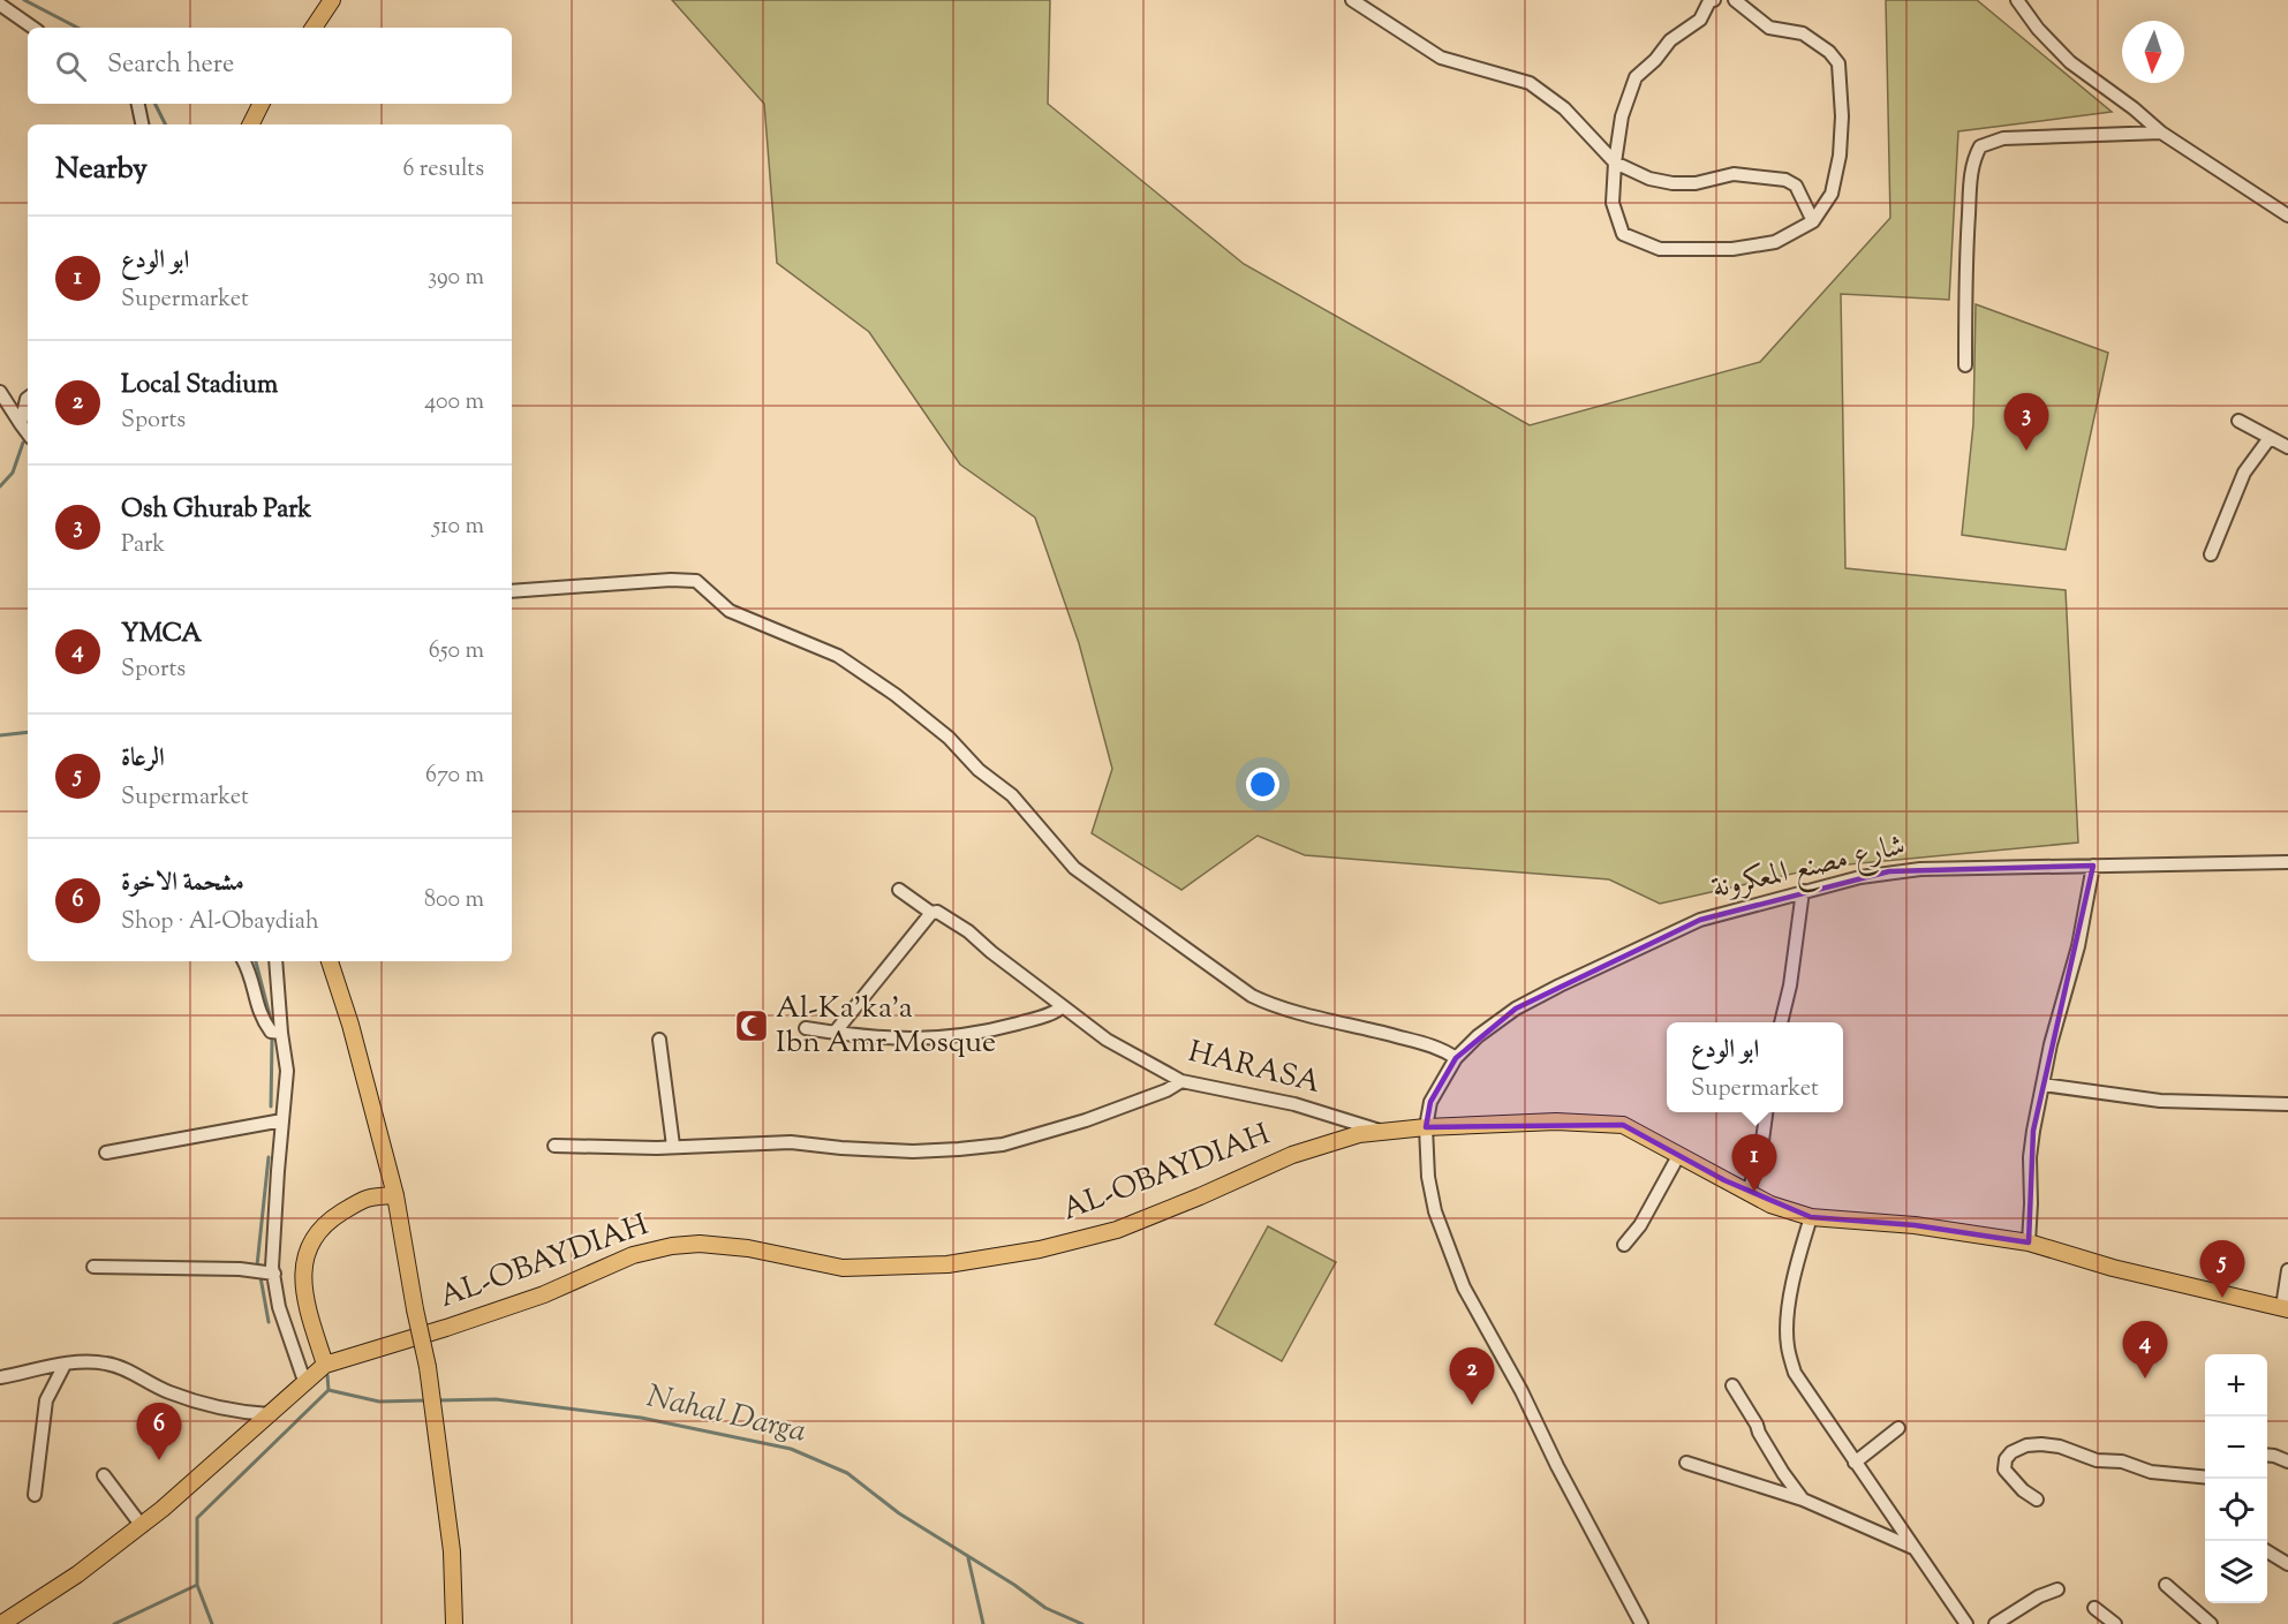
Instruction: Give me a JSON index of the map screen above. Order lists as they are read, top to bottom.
{
  "streets": {
    "main road": ["AL-OBAYDIAH"],
    "street": ["شارع مصنع المعكرونة", "HARASA"]
  },
  "crossings": [
    ["شارع مصنع المعكرونة", "AL-OBAYDIAH"],
    ["HARASA", "AL-OBAYDIAH"]
  ],
  "water": ["Nahal Darga"],
  "places": {
    "mosque": ["Al-Ka'ka'a Ibn Amr Mosque"]
  },
  "north": "bottom",
  "page": {
    "search": "Search here",
    "heading": ["Nearby", "6 results"],
    "list": [
      {
        "mark": "1",
        "name": "ابو الودع",
        "note": "Supermarket",
        "value": "390 m"
      },
      {
        "mark": "2",
        "name": "Local Stadium",
        "note": "Sports",
        "value": "400 m"
      },
      {
        "mark": "3",
        "name": "Osh Ghurab Park",
        "note": "Park",
        "value": "510 m"
      },
      {
        "mark": "4",
        "name": "YMCA",
        "note": "Sports",
        "value": "650 m"
      },
      {
        "mark": "5",
        "name": "الرعاة",
        "note": "Supermarket",
        "value": "670 m"
      },
      {
        "mark": "6",
        "name": "مشحمة الاخوة",
        "note": "Shop · Al-Obaydiah",
        "value": "800 m"
      }
    ],
    "pins": [
      "3",
      "1",
      "5",
      "4",
      "2",
      "6"
    ],
    "popup": ["ابو الودع", "Supermarket"],
    "map_buttons": ["+", "−"]
  }
}
